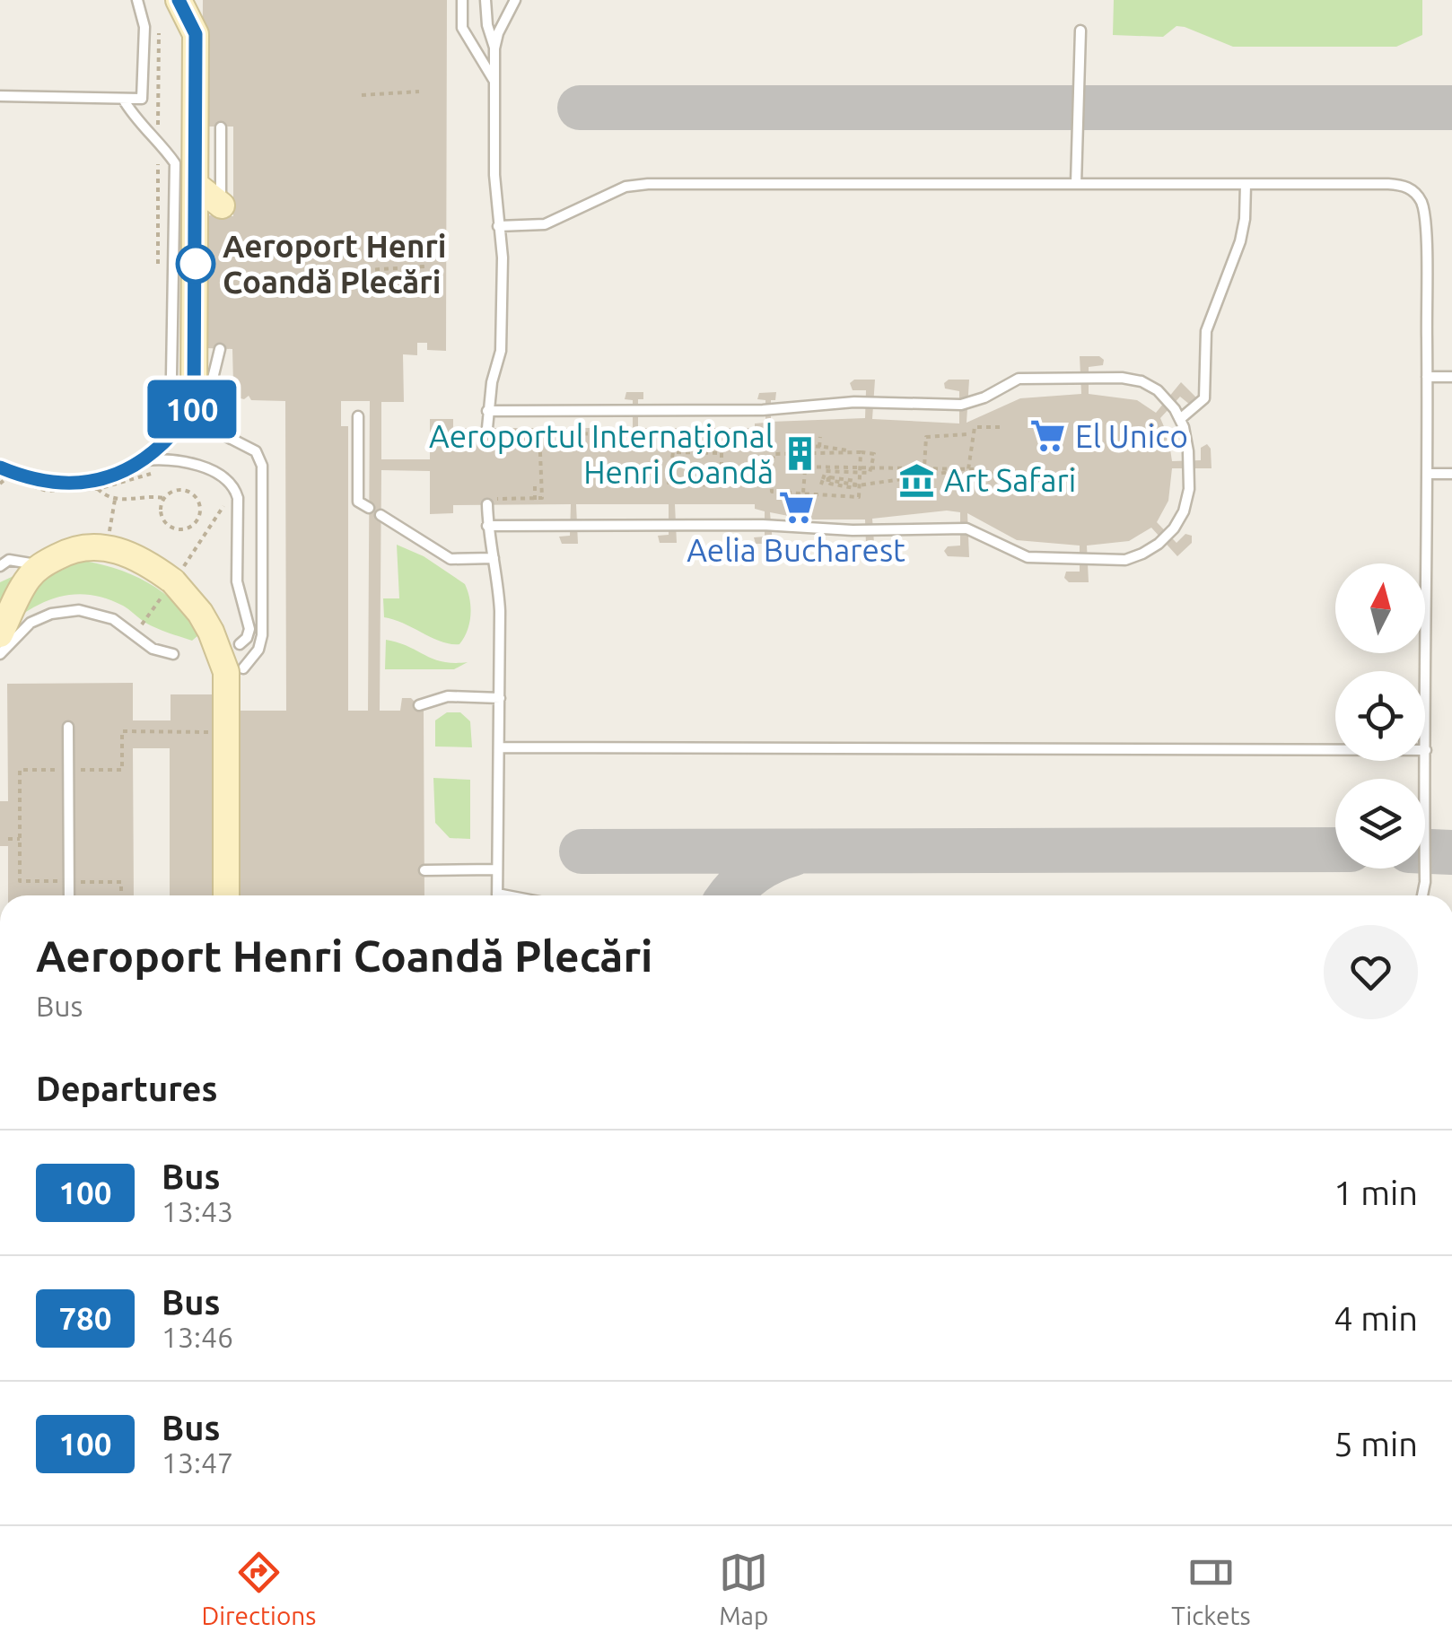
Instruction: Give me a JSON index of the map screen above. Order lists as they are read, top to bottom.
{
  "places": {
    "other": ["Aeroport Henri Coandă Plecări"],
    "supermarket": ["El Unico", "Aelia Bucharest"],
    "building": ["Aeroportul Internațional Henri Coandă"],
    "museum": ["Art Safari"]
  },
  "lines": ["bus line 100"],
  "north": "top",
  "page": {
    "on_map": "100",
    "heading": [
      ["Aeroport Henri Coandă Plecări", "Bus"],
      "Departures"
    ],
    "list": [
      {
        "mark": "100",
        "name": "Bus",
        "note": "13:43",
        "value": "1 min"
      },
      {
        "mark": "780",
        "name": "Bus",
        "note": "13:46",
        "value": "4 min"
      },
      {
        "mark": "100",
        "name": "Bus",
        "note": "13:47",
        "value": "5 min"
      }
    ],
    "tabs": ["Directions", "Map", "Tickets"]
  }
}
